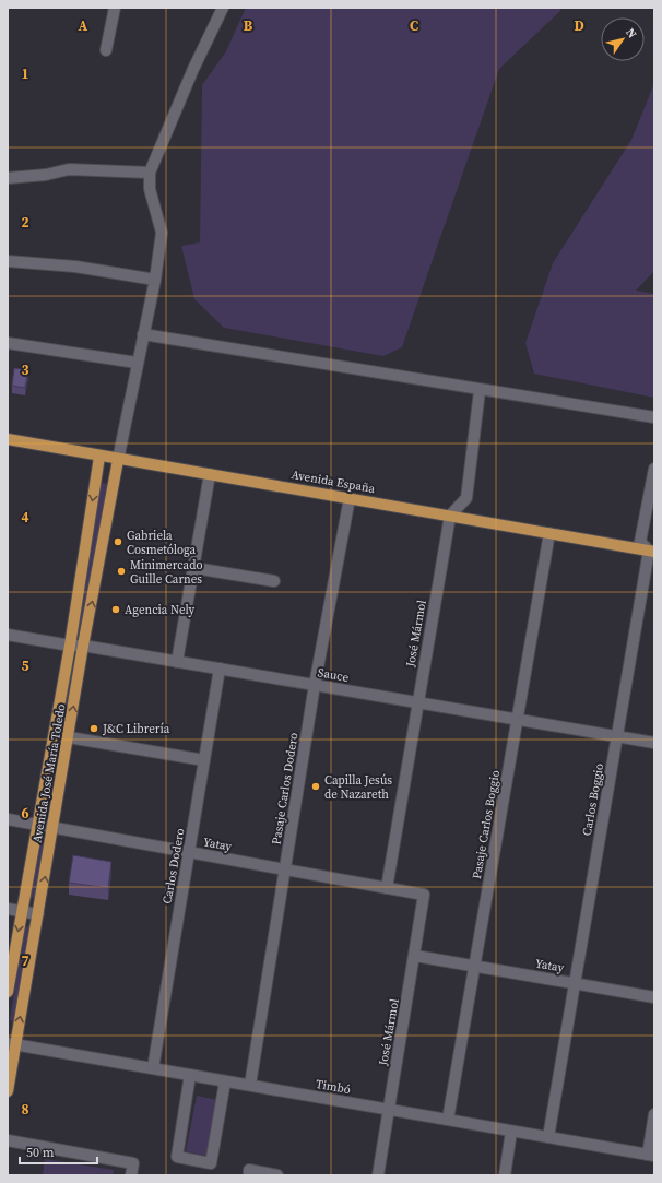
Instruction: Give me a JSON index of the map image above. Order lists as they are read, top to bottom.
{
  "streets": {
    "main road": ["Avenida España", "Avenida José María Toledo"],
    "street": [
      "José Mármol",
      "Sauce",
      "Pasaje Carlos Dodero",
      "Carlos Boggio",
      "Pasaje Carlos Boggio",
      "Yatay",
      "Carlos Dodero",
      "Timbó"
    ]
  },
  "crossings": [
    ["Avenida España", "José Mármol"],
    ["Avenida España", "Avenida José María Toledo"],
    ["Avenida España", "Pasaje Carlos Dodero"],
    ["Avenida España", "Carlos Boggio"],
    ["Avenida España", "Pasaje Carlos Boggio"],
    ["José Mármol", "Sauce"],
    ["José Mármol", "Yatay"],
    ["José Mármol", "Timbó"],
    ["Sauce", "Avenida José María Toledo"],
    ["Sauce", "Pasaje Carlos Dodero"],
    ["Sauce", "Carlos Boggio"],
    ["Sauce", "Pasaje Carlos Boggio"],
    ["Sauce", "Carlos Dodero"],
    ["Avenida José María Toledo", "Yatay"],
    ["Avenida José María Toledo", "Timbó"],
    ["Pasaje Carlos Dodero", "Yatay"],
    ["Pasaje Carlos Dodero", "Timbó"],
    ["Carlos Boggio", "Yatay"],
    ["Carlos Boggio", "Timbó"],
    ["Pasaje Carlos Boggio", "Yatay"],
    ["Pasaje Carlos Boggio", "Timbó"],
    ["Yatay", "Carlos Dodero"],
    ["Carlos Dodero", "Timbó"]
  ],
  "places": [
    "Gabriela Cosmetóloga",
    "Minimercado Guille Carnes",
    "Agencia Nely",
    "J&C Librería",
    "Capilla Jesús de Nazareth"
  ],
  "scale_bar": "50 m",
  "north": "top right",
  "grid": {
    "columns": [
      "A",
      "B",
      "C",
      "D"
    ],
    "rows": [
      "1",
      "2",
      "3",
      "4",
      "5",
      "6",
      "7",
      "8"
    ]
  }
}
